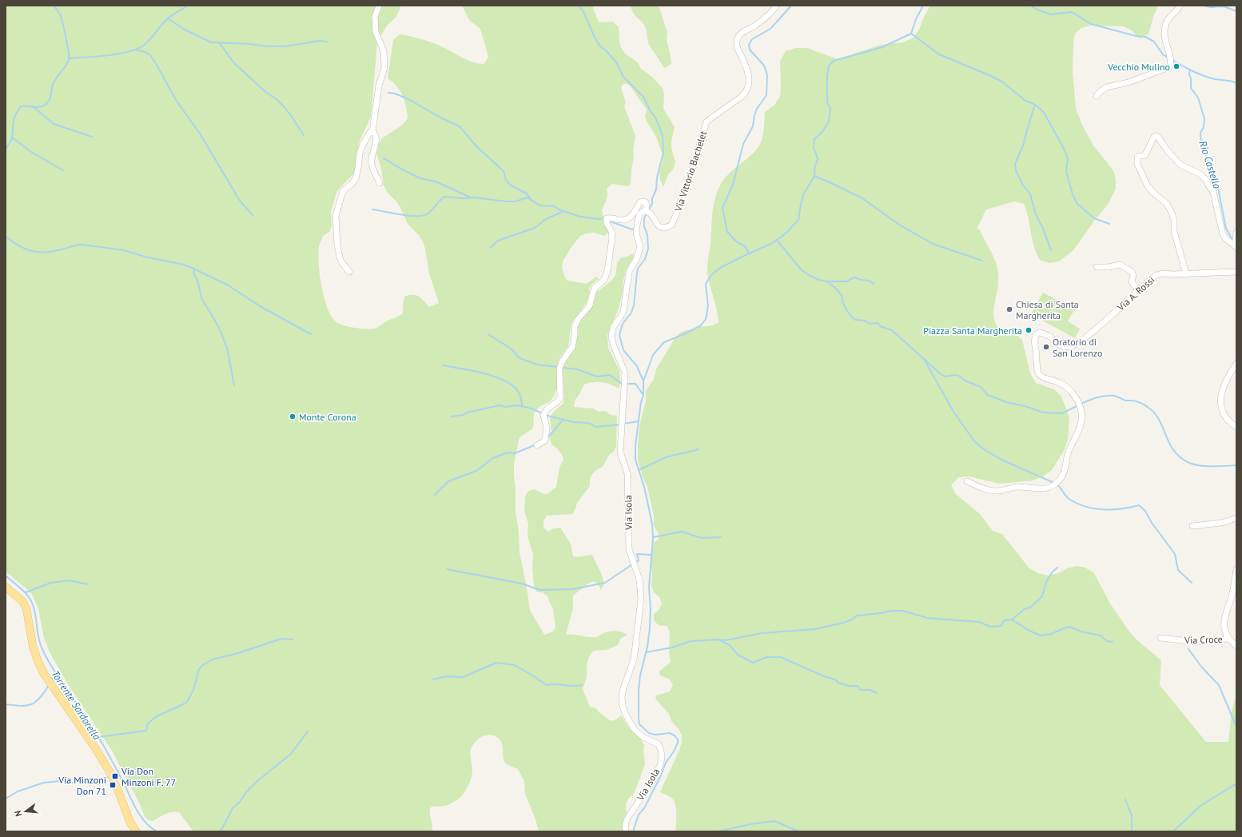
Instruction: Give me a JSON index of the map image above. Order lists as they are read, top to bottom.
{
  "streets": {
    "street": [
      "Via Vittorio Bachelet",
      "Via A. Rossi",
      "Via Isola",
      "Via Croce"
    ]
  },
  "crossings": [
    ["Via Vittorio Bachelet", "Via Isola"]
  ],
  "water": ["Rio Castello", "Torrente Sardorella"],
  "places": {
    "other": [
      "Vecchio Mulino",
      "Chiesa di Santa Margherita",
      "Piazza Santa Margherita",
      "Oratorio di San Lorenzo",
      "Monte Corona"
    ],
    "transit": ["Via Don Minzoni F. 77", "Via Minzoni Don 71"]
  },
  "north": "left"
}
